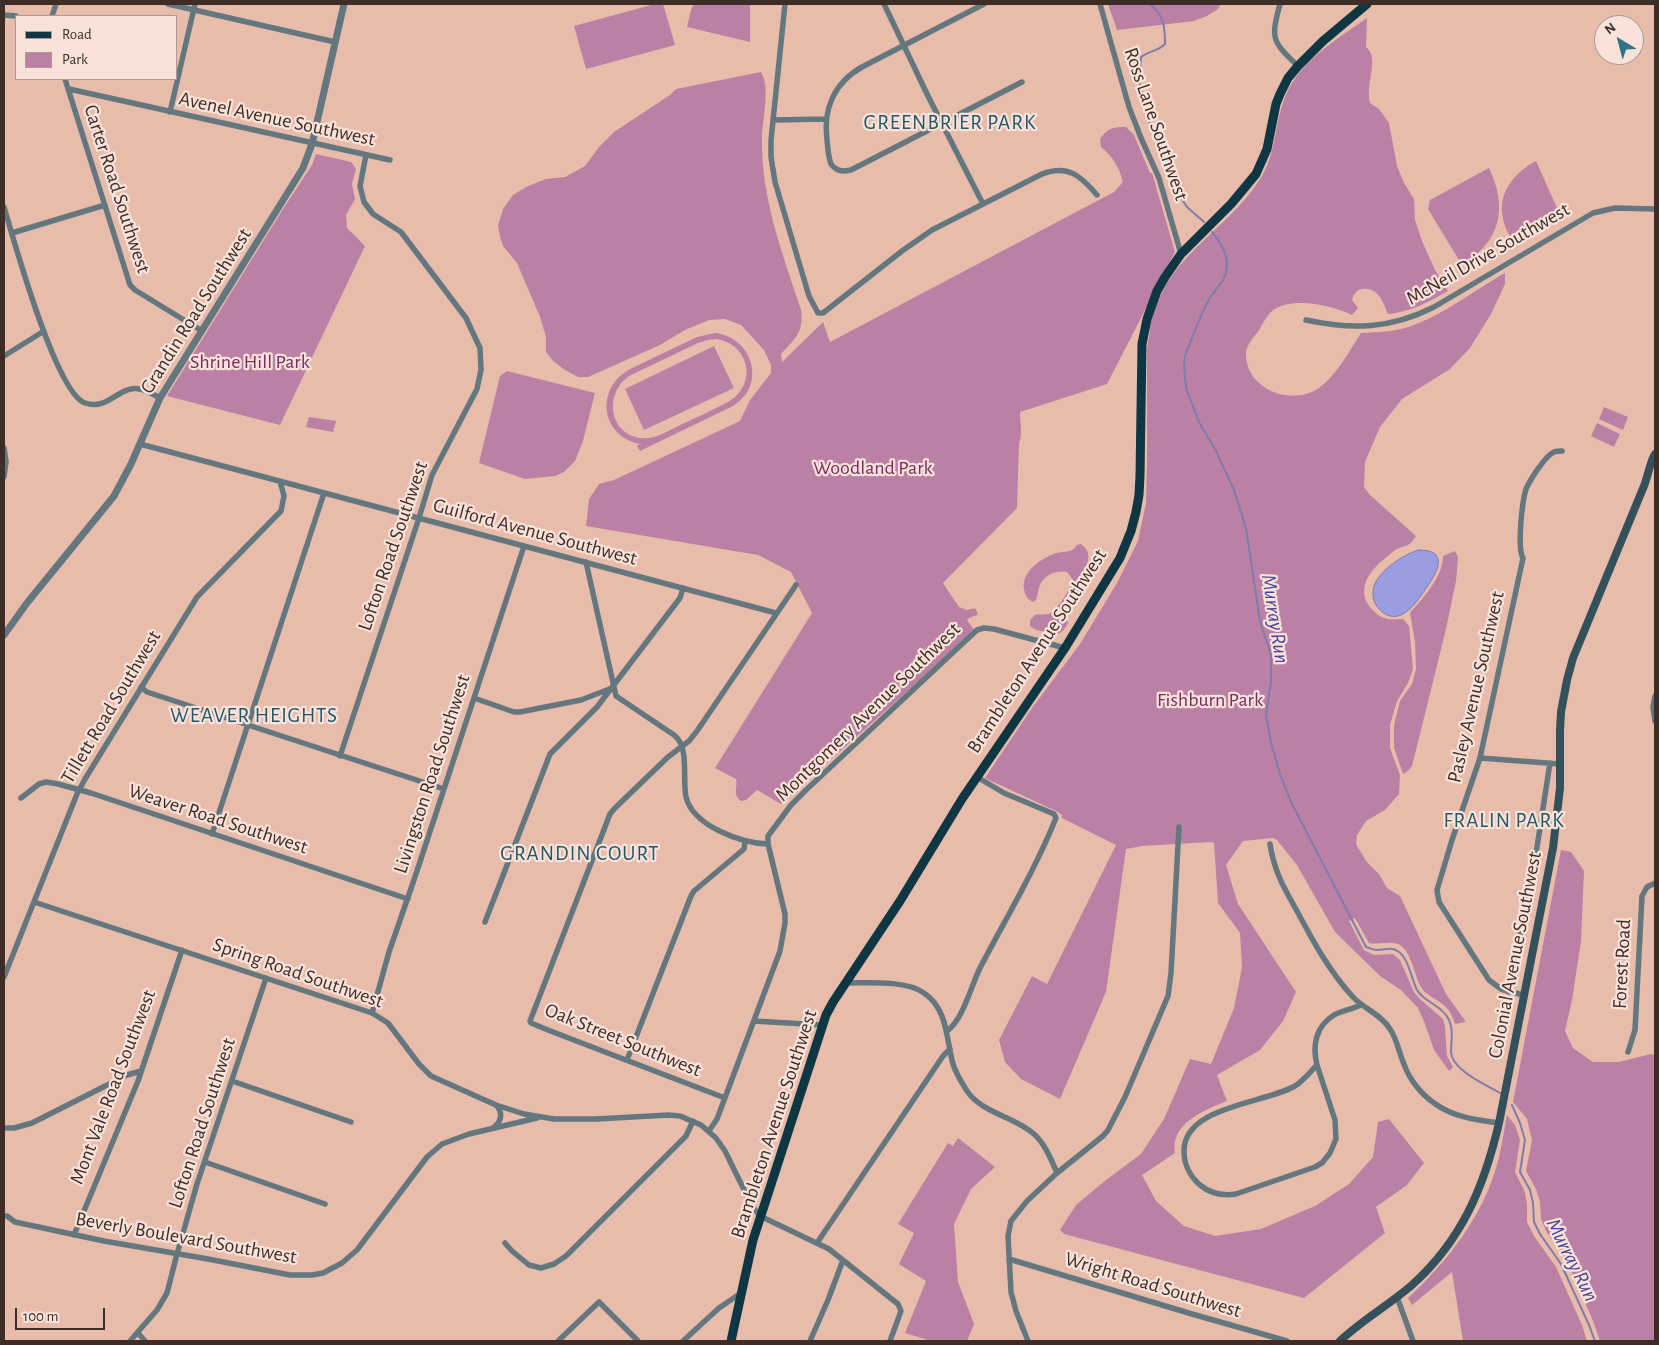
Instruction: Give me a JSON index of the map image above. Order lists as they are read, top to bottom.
{
  "streets": {
    "main road": ["Brambleton Avenue Southwest", "Colonial Avenue Southwest"],
    "street": [
      "Avenel Avenue Southwest",
      "Ross Lane Southwest",
      "Carter Road Southwest",
      "McNeil Drive Southwest",
      "Grandin Road Southwest",
      "Guilford Avenue Southwest",
      "Lofton Road Southwest",
      "Pasley Avenue Southwest",
      "Tillett Road Southwest",
      "Montgomery Avenue Southwest",
      "Livingston Road Southwest",
      "Weaver Road Southwest",
      "Forest Road",
      "Spring Road Southwest",
      "Oak Street Southwest",
      "Mont Vale Road Southwest",
      "Beverly Boulevard Southwest",
      "Wright Road Southwest"
    ]
  },
  "crossings": [
    ["Avenel Avenue Southwest", "Carter Road Southwest"],
    ["Avenel Avenue Southwest", "Grandin Road Southwest"],
    ["Avenel Avenue Southwest", "Lofton Road Southwest"],
    ["Ross Lane Southwest", "Brambleton Avenue Southwest"],
    ["Carter Road Southwest", "Grandin Road Southwest"],
    ["Grandin Road Southwest", "Guilford Avenue Southwest"],
    ["Guilford Avenue Southwest", "Lofton Road Southwest"],
    ["Guilford Avenue Southwest", "Tillett Road Southwest"],
    ["Guilford Avenue Southwest", "Livingston Road Southwest"],
    ["Lofton Road Southwest", "Spring Road Southwest"],
    ["Lofton Road Southwest", "Beverly Boulevard Southwest"],
    ["Brambleton Avenue Southwest", "Montgomery Avenue Southwest"],
    ["Brambleton Avenue Southwest", "Spring Road Southwest"],
    ["Pasley Avenue Southwest", "Colonial Avenue Southwest"],
    ["Tillett Road Southwest", "Weaver Road Southwest"],
    ["Tillett Road Southwest", "Spring Road Southwest"],
    ["Livingston Road Southwest", "Weaver Road Southwest"],
    ["Livingston Road Southwest", "Spring Road Southwest"],
    ["Spring Road Southwest", "Mont Vale Road Southwest"],
    ["Spring Road Southwest", "Beverly Boulevard Southwest"],
    ["Mont Vale Road Southwest", "Beverly Boulevard Southwest"]
  ],
  "districts": [
    "GREENBRIER PARK",
    "WEAVER HEIGHTS",
    "FRALIN PARK",
    "GRANDIN COURT"
  ],
  "water": ["Murray Run"],
  "parks": ["Shrine Hill Park", "Woodland Park", "Fishburn Park"],
  "legend": ["Road", "Park"],
  "scale_bar": "100 m",
  "north": "top left"
}
